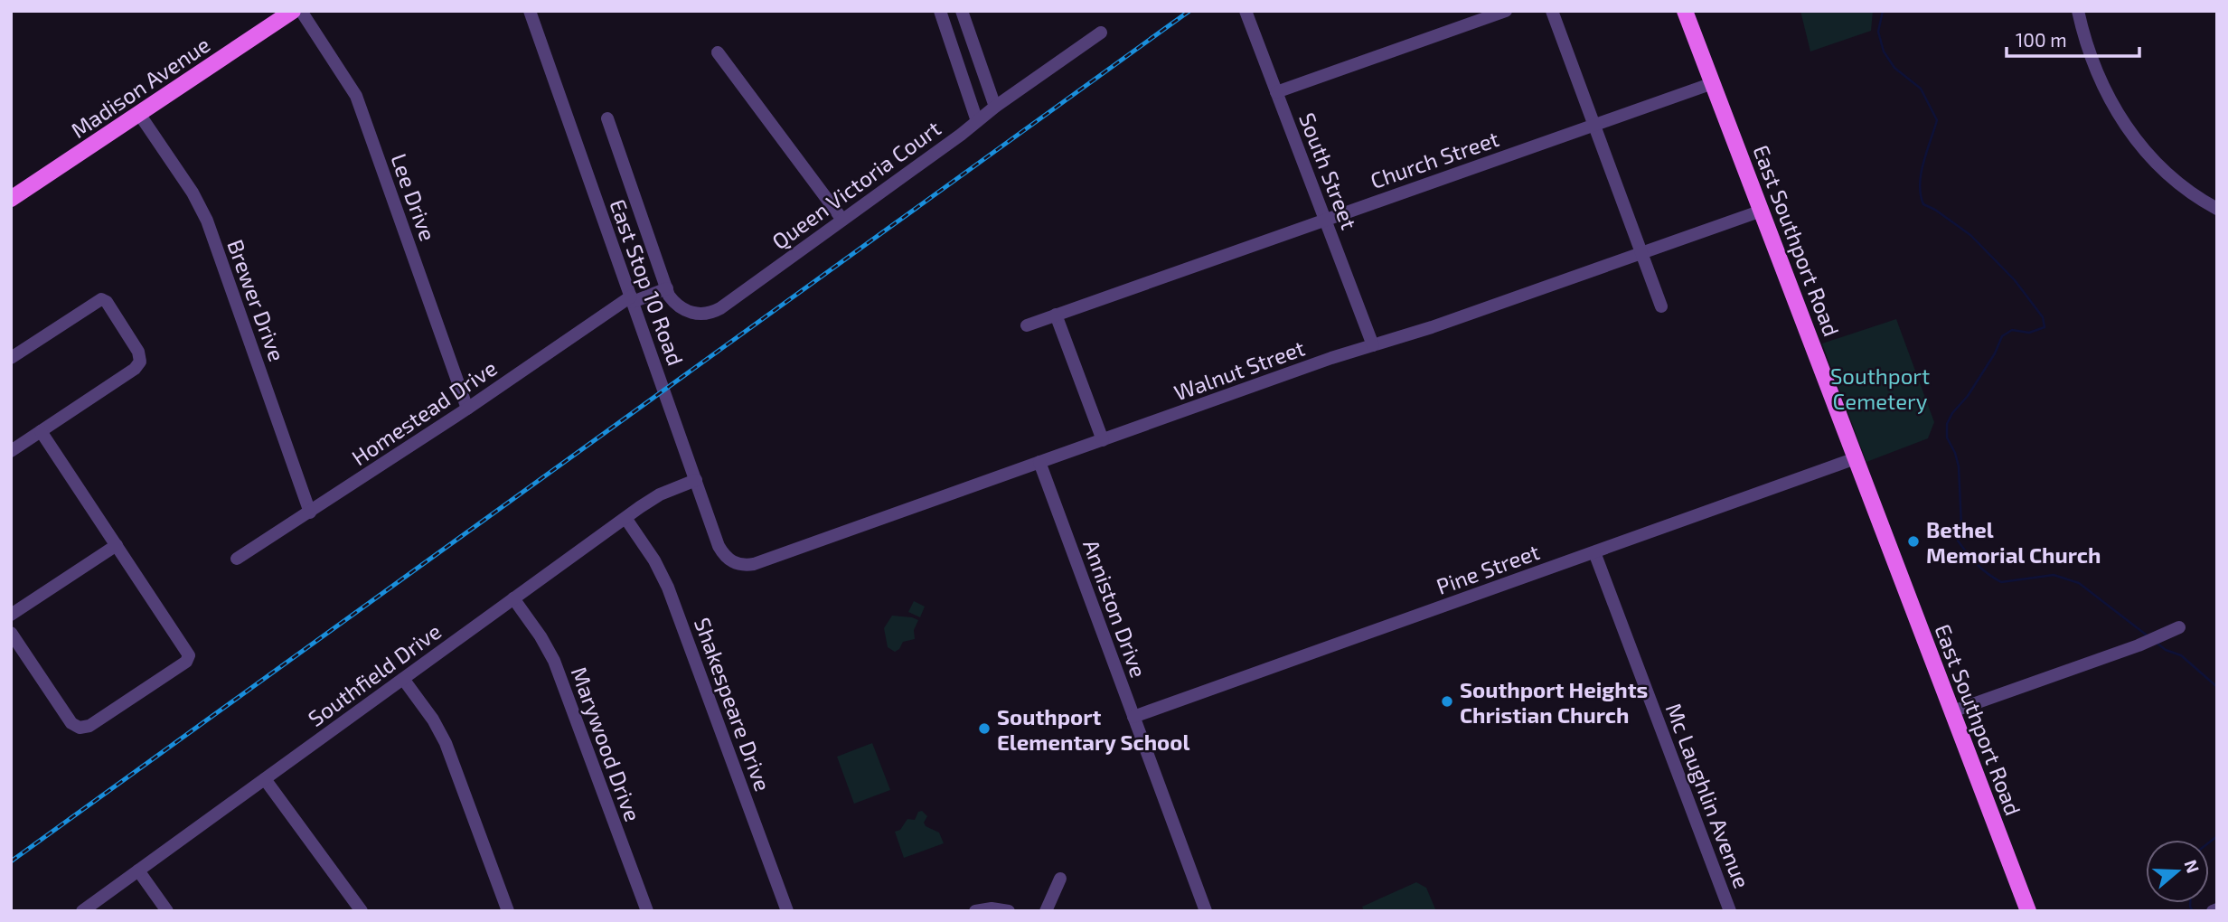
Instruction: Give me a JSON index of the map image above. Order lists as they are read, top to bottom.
{
  "streets": {
    "main road": ["Madison Avenue", "East Southport Road"],
    "street": [
      "Church Street",
      "South Street",
      "Queen Victoria Court",
      "Lee Drive",
      "East Stop 10 Road",
      "Brewer Drive",
      "Walnut Street",
      "Homestead Drive",
      "Pine Street",
      "Anniston Drive",
      "Southfield Drive",
      "Shakespeare Drive",
      "Marywood Drive",
      "Mc Laughlin Avenue"
    ]
  },
  "crossings": [
    ["Madison Avenue", "Brewer Drive"],
    ["Church Street", "South Street"],
    ["Church Street", "East Southport Road"],
    ["South Street", "Walnut Street"],
    ["Lee Drive", "Homestead Drive"],
    ["East Southport Road", "Walnut Street"],
    ["East Southport Road", "Pine Street"],
    ["East Stop 10 Road", "Walnut Street"],
    ["East Stop 10 Road", "Homestead Drive"],
    ["East Stop 10 Road", "Southfield Drive"],
    ["Brewer Drive", "Homestead Drive"],
    ["Walnut Street", "Anniston Drive"],
    ["Pine Street", "Anniston Drive"],
    ["Pine Street", "Mc Laughlin Avenue"],
    ["Southfield Drive", "Shakespeare Drive"],
    ["Southfield Drive", "Marywood Drive"]
  ],
  "parks": ["Southport Cemetery"],
  "places": ["Bethel Memorial Church", "Southport Heights Christian Church", "Southport Elementary School"],
  "scale_bar": "100 m",
  "north": "right"
}
